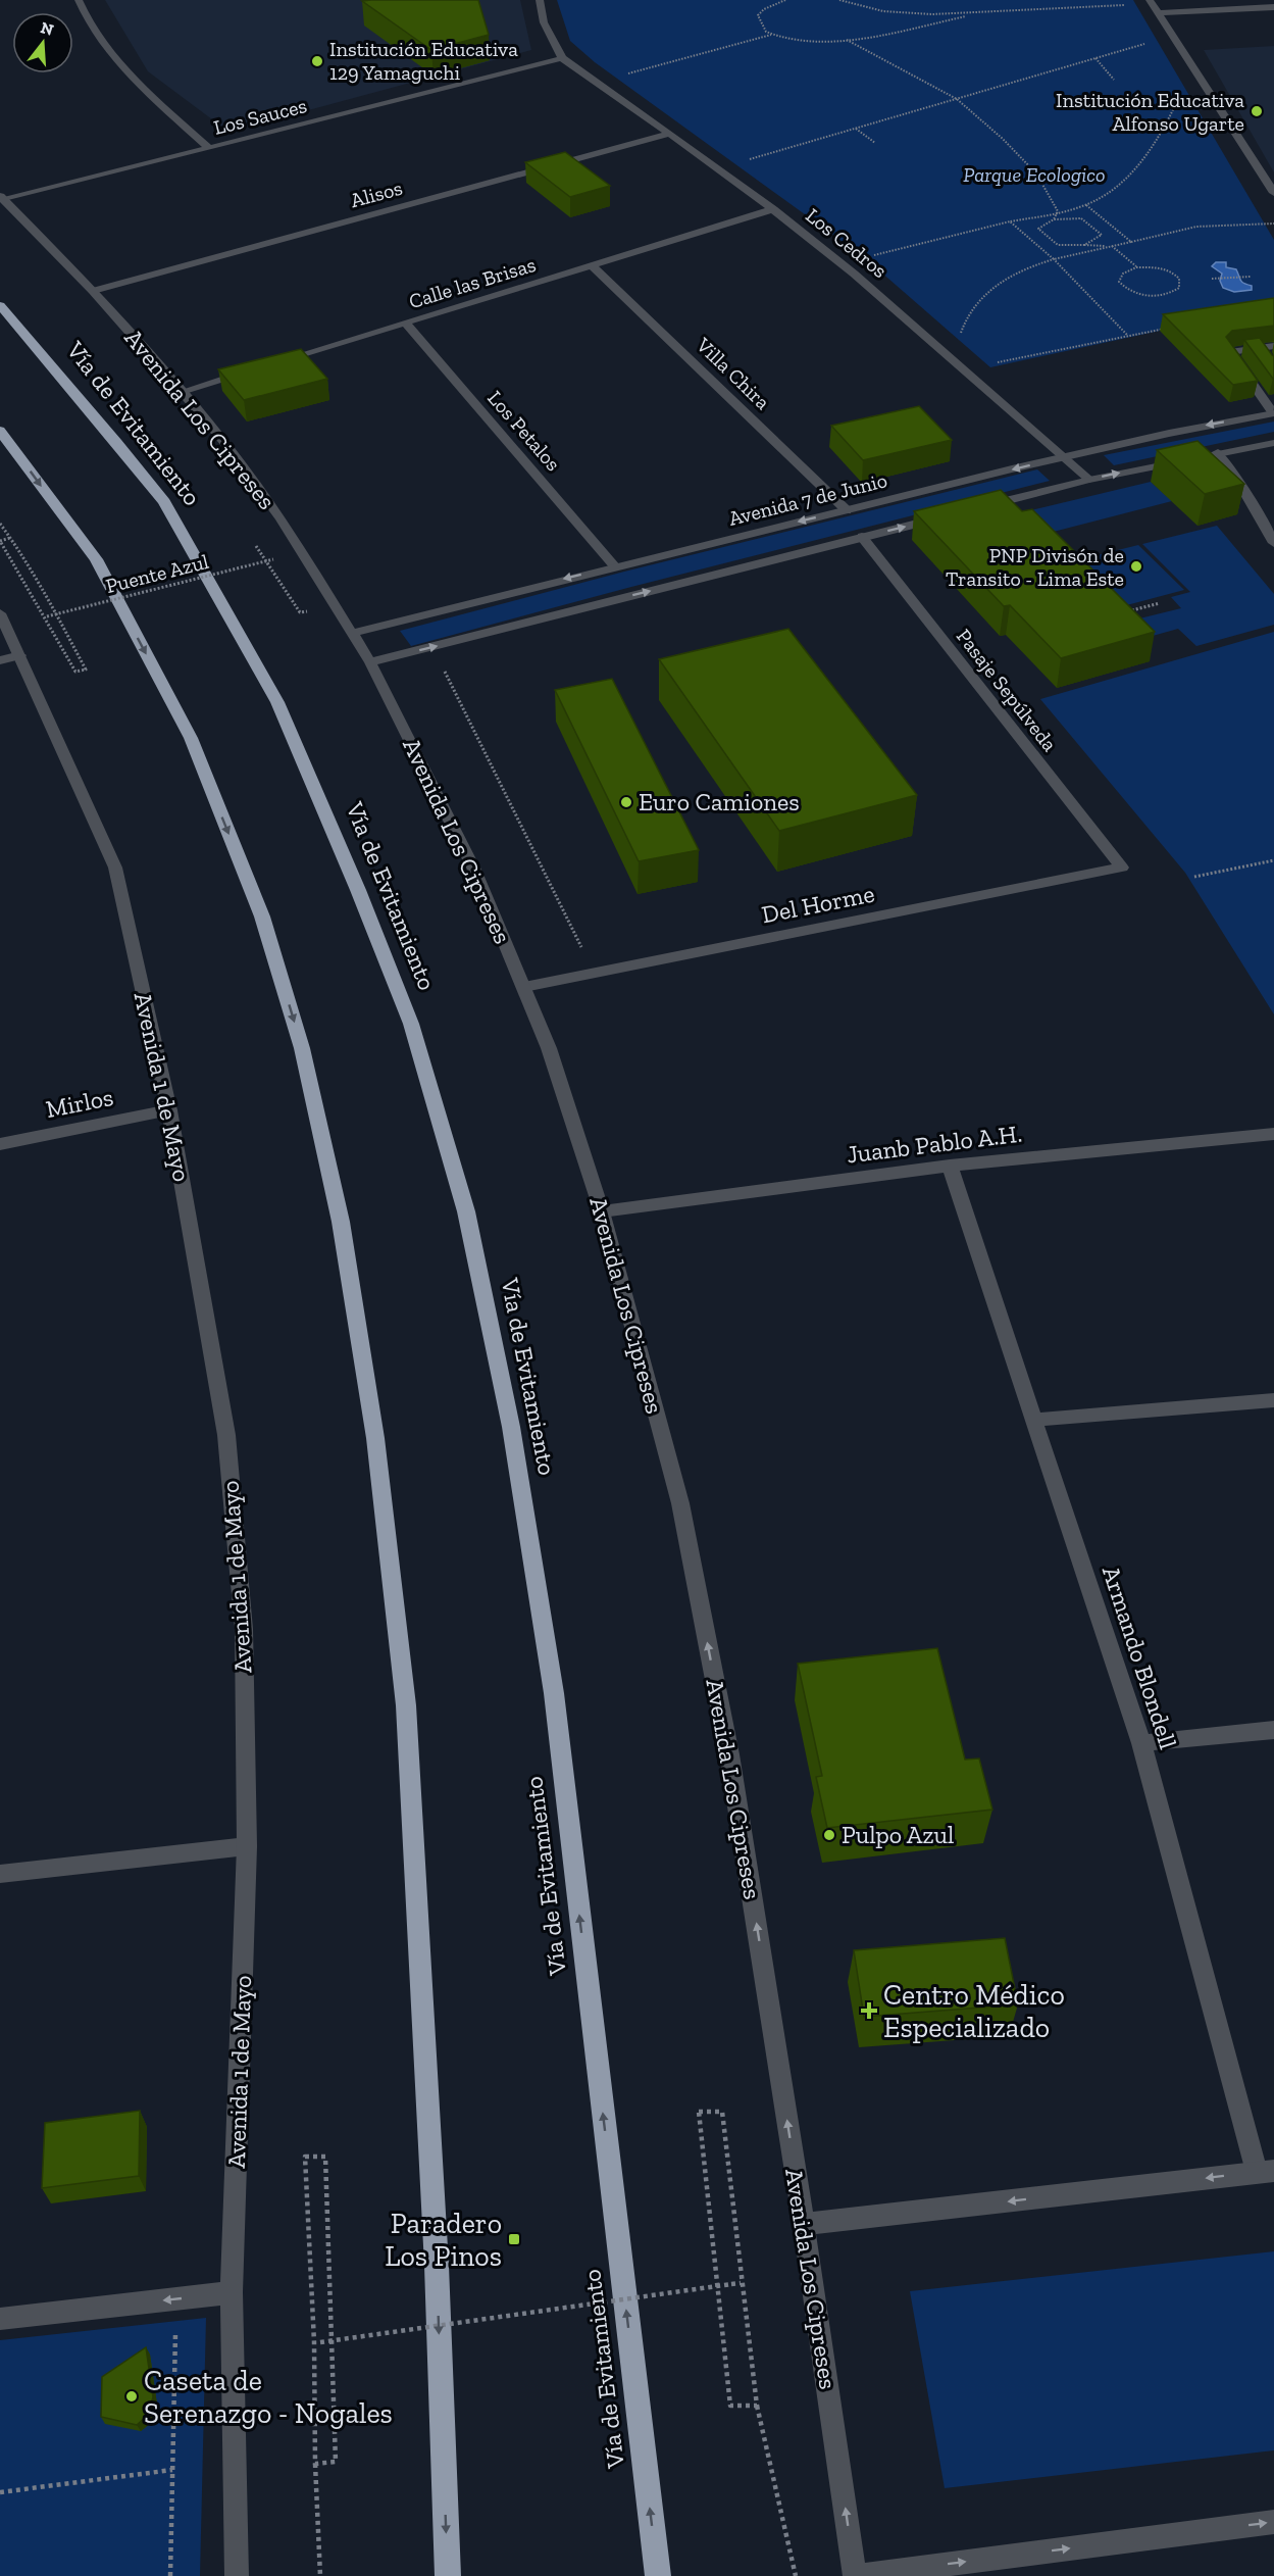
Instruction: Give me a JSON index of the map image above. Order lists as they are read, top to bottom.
{
  "streets": {
    "highway": ["Vía de Evitamiento"],
    "street": [
      "Los Sauces",
      "Alisos",
      "Los Cedros",
      "Calle las Brisas",
      "Villa Chira",
      "Avenida Los Cipreses",
      "Los Petalos",
      "Avenida 7 de Junio",
      "Pasaje Sepúlveda",
      "Del Horme",
      "Avenida 1 de Mayo",
      "Mirlos",
      "Juanb Pablo A.H.",
      "Armando Blondell"
    ],
    "path": ["Puente Azul"]
  },
  "crossings": [
    ["Los Sauces", "Los Cedros"],
    ["Los Sauces", "Avenida Los Cipreses"],
    ["Alisos", "Los Cedros"],
    ["Alisos", "Avenida Los Cipreses"],
    ["Los Cedros", "Calle las Brisas"],
    ["Los Cedros", "Avenida 7 de Junio"],
    ["Calle las Brisas", "Villa Chira"],
    ["Calle las Brisas", "Los Petalos"],
    ["Villa Chira", "Avenida 7 de Junio"],
    ["Avenida Los Cipreses", "Avenida 7 de Junio"],
    ["Avenida Los Cipreses", "Del Horme"],
    ["Avenida Los Cipreses", "Juanb Pablo A.H."],
    ["Los Petalos", "Avenida 7 de Junio"],
    ["Pasaje Sepúlveda", "Del Horme"],
    ["Avenida 1 de Mayo", "Mirlos"],
    ["Juanb Pablo A.H.", "Armando Blondell"]
  ],
  "one_way": ["Avenida Los Cipreses"],
  "parks": ["Parque Ecologico"],
  "places": {
    "other": [
      "Institución Educativa 129 Yamaguchi",
      "Institución Educativa Alfonso Ugarte",
      "PNP Divisón de Transito - Lima Este",
      "Euro Camiones",
      "Pulpo Azul",
      "Caseta de Serenazgo - Nogales"
    ],
    "health": ["Centro Médico Especializado"],
    "transit": ["Paradero Los Pinos"]
  },
  "north": "top"
}
